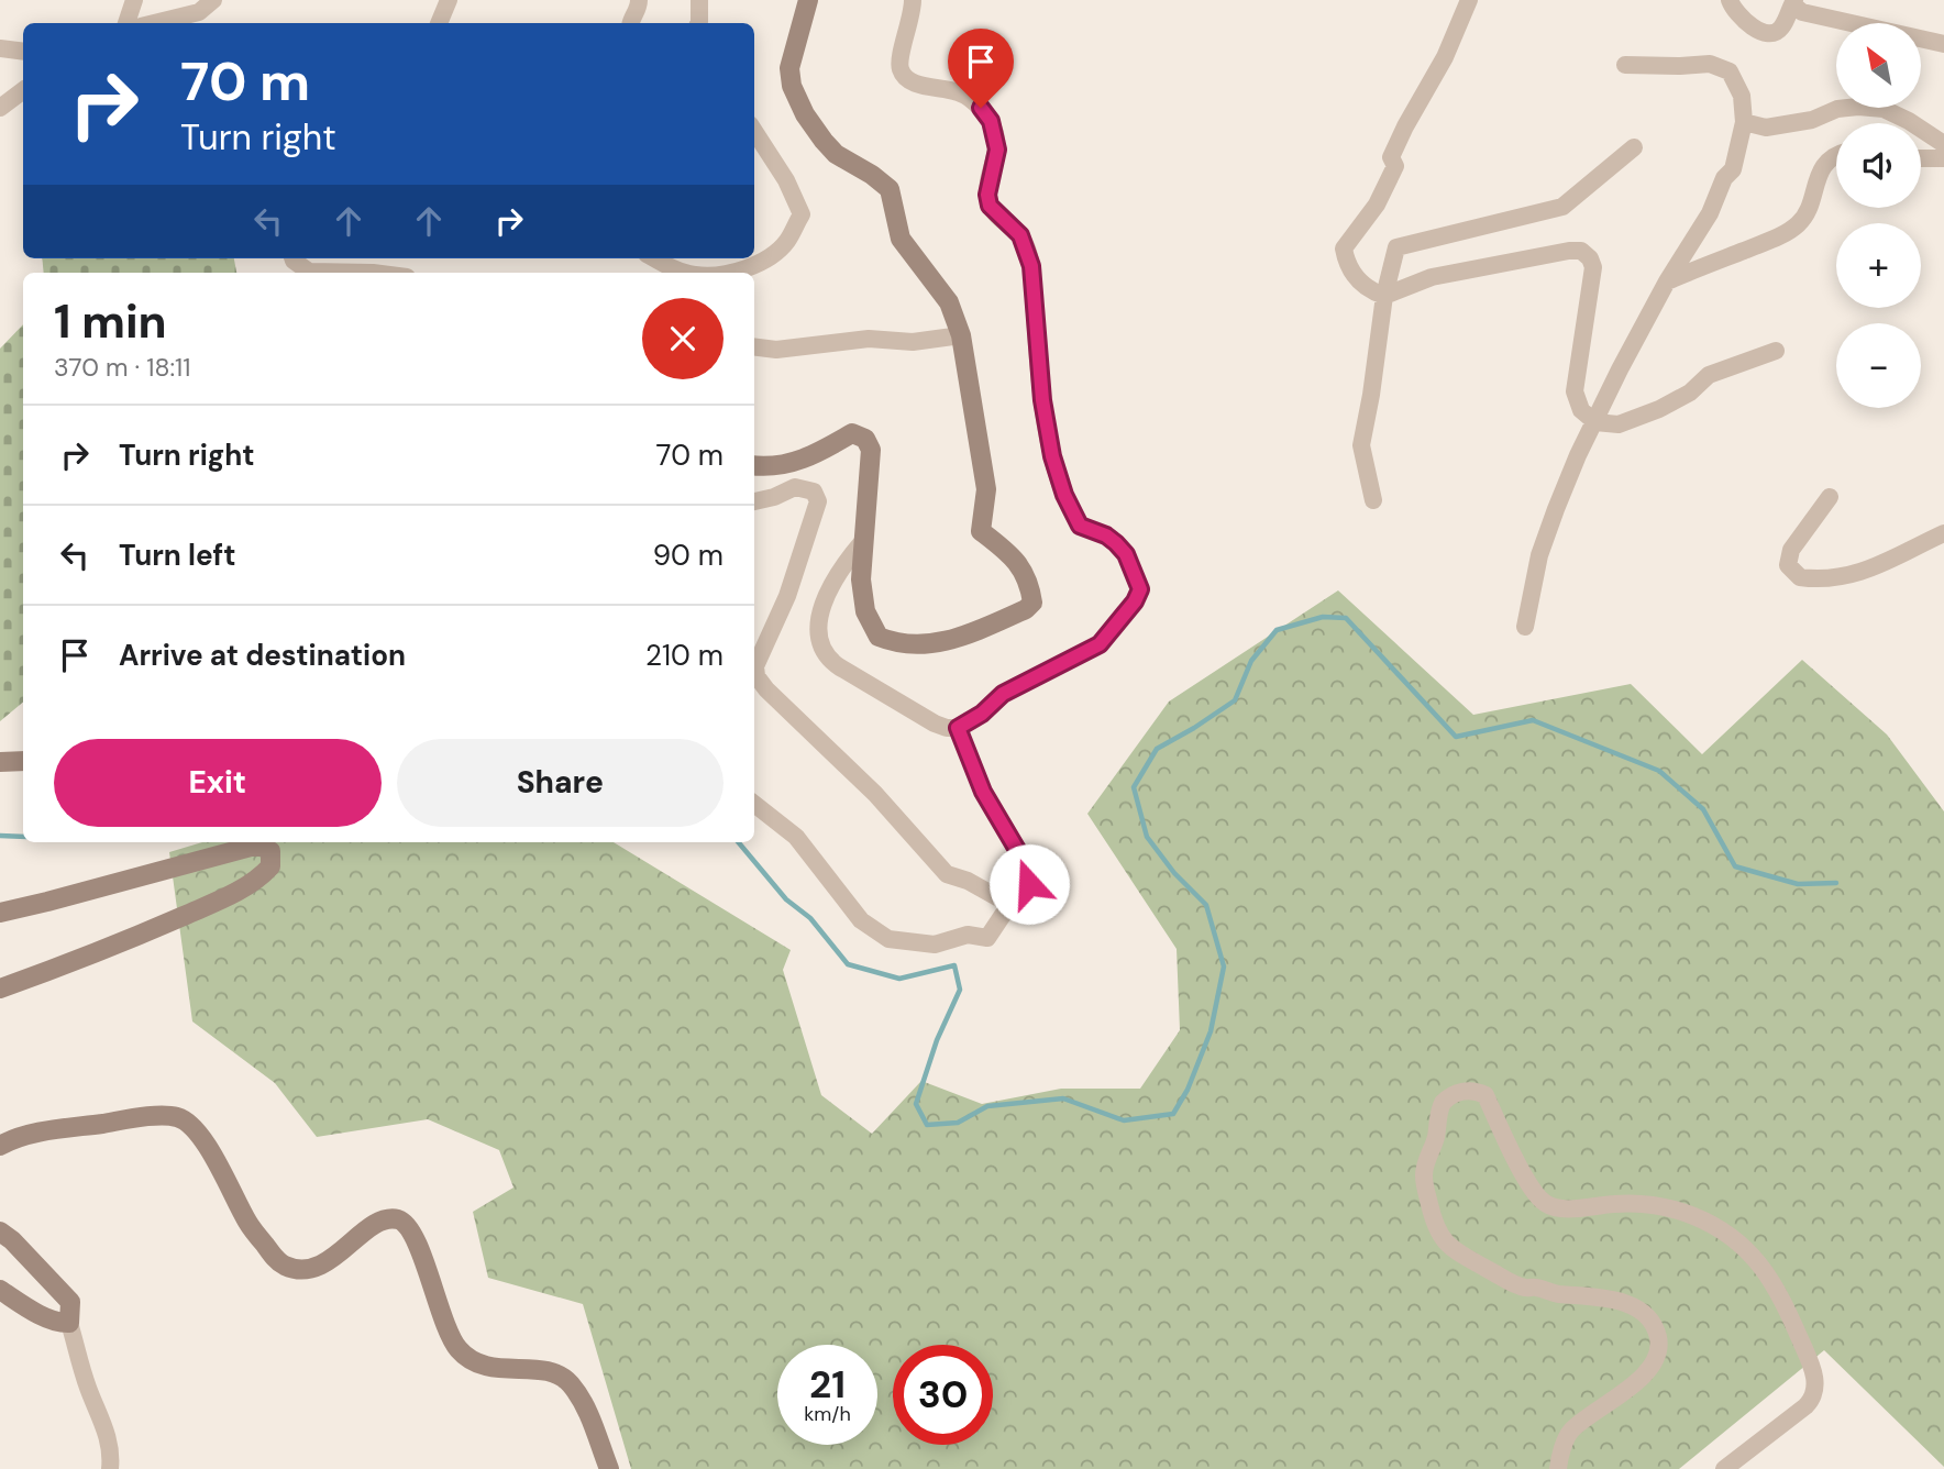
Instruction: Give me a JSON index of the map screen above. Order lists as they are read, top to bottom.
{
  "north": "top left",
  "page": {
    "map_buttons": ["+", "−"],
    "turn": ["70 m", "Turn right"],
    "heading": ["1 min", "370 m · 18:11"],
    "list": [
      {
        "name": "Turn right",
        "value": "70 m"
      },
      {
        "name": "Turn left",
        "value": "90 m"
      },
      {
        "name": "Arrive at destination",
        "value": "210 m"
      }
    ],
    "buttons": ["Exit", "Share"],
    "speed": "21 km/h",
    "limit": "30"
  }
}
